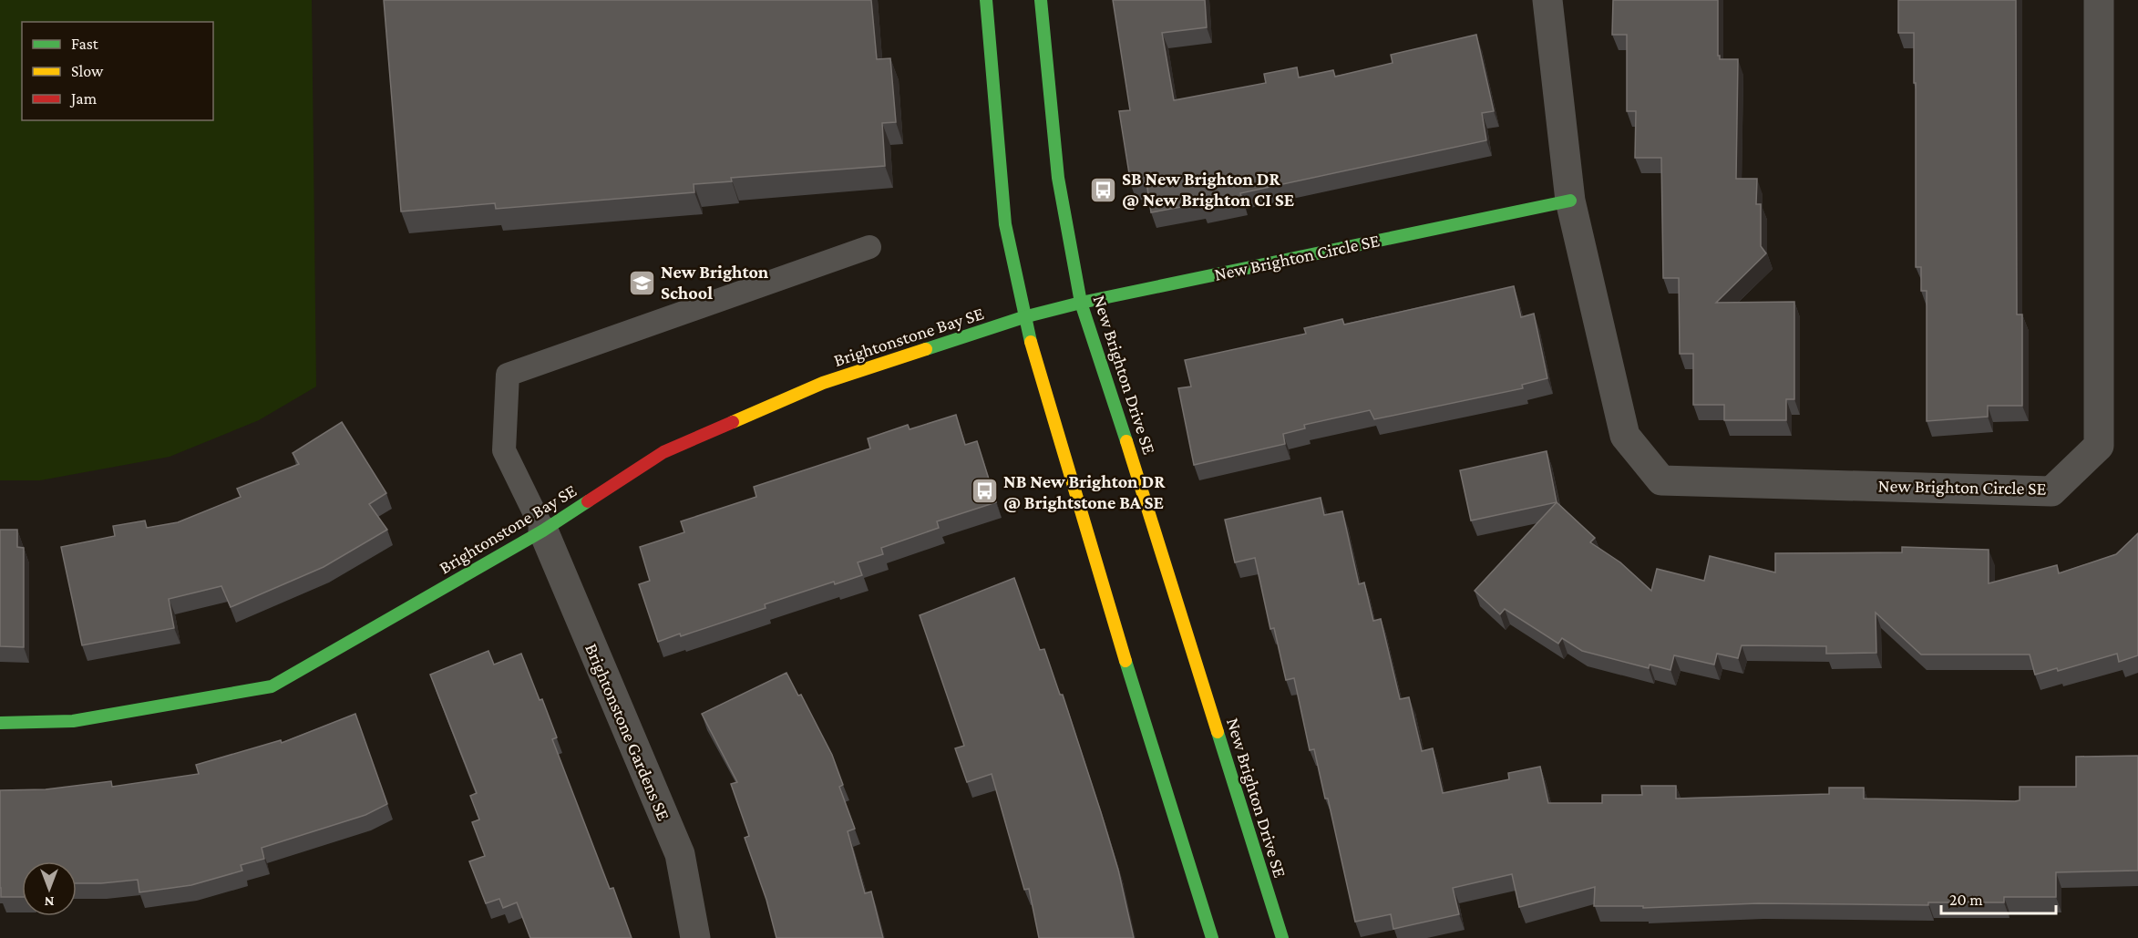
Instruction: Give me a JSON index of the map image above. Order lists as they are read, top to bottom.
{
  "streets": {
    "street": [
      "New Brighton Circle SE",
      "Brightonstone Bay SE",
      "New Brighton Drive SE",
      "Brightonstone Gardens SE"
    ]
  },
  "crossings": [
    ["New Brighton Circle SE", "Brightonstone Bay SE"],
    ["New Brighton Circle SE", "New Brighton Drive SE"],
    ["Brightonstone Bay SE", "Brightonstone Gardens SE"]
  ],
  "places": {
    "bus stop": ["SB New Brighton DR @ New Brighton CI SE", "NB New Brighton DR @ Brightstone BA SE"],
    "school or university": ["New Brighton School"]
  },
  "legend": ["Fast", "Slow", "Jam"],
  "scale_bar": "20 m",
  "north": "bottom"
}
